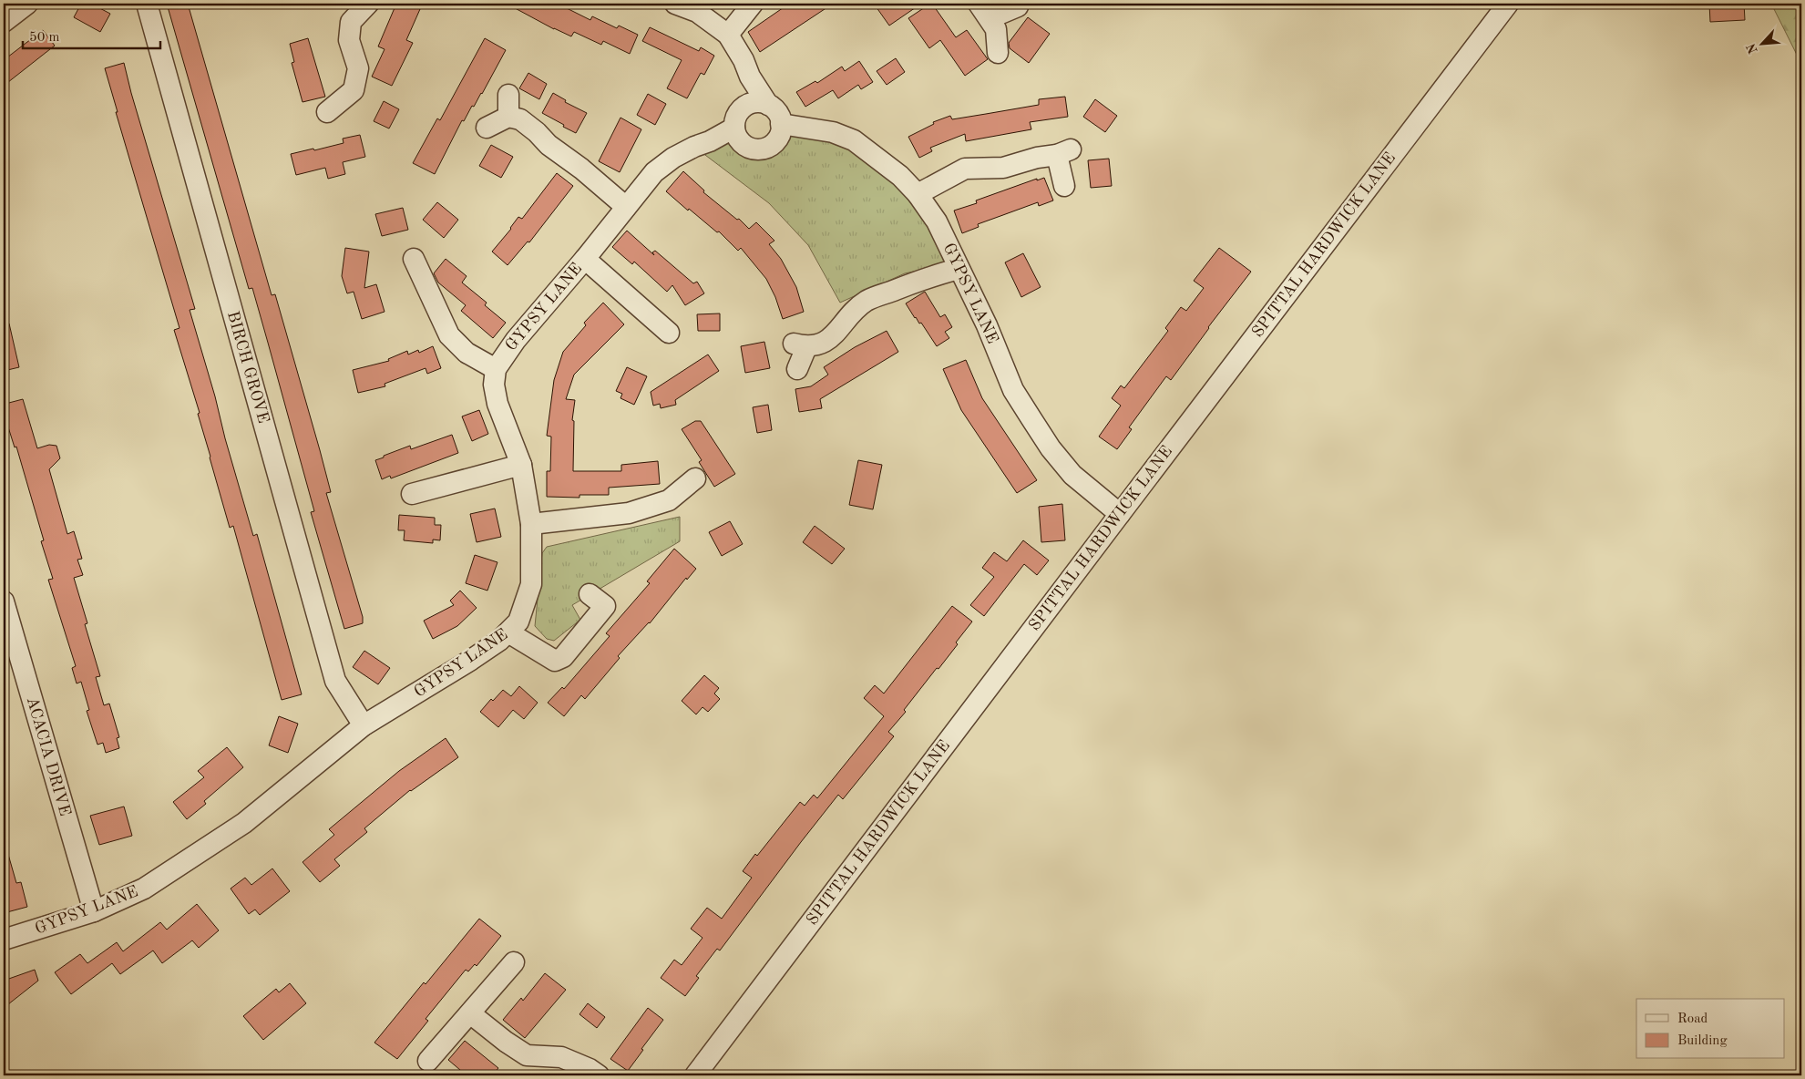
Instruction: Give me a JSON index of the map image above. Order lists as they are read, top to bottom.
{
  "streets": {
    "street": [
      "SPITTAL HARDWICK LANE",
      "GYPSY LANE",
      "BIRCH GROVE",
      "ACACIA DRIVE"
    ]
  },
  "crossings": [
    ["SPITTAL HARDWICK LANE", "GYPSY LANE"],
    ["GYPSY LANE", "BIRCH GROVE"],
    ["GYPSY LANE", "ACACIA DRIVE"]
  ],
  "legend": ["Road", "Building"],
  "scale_bar": "50 m",
  "north": "bottom left"
}
